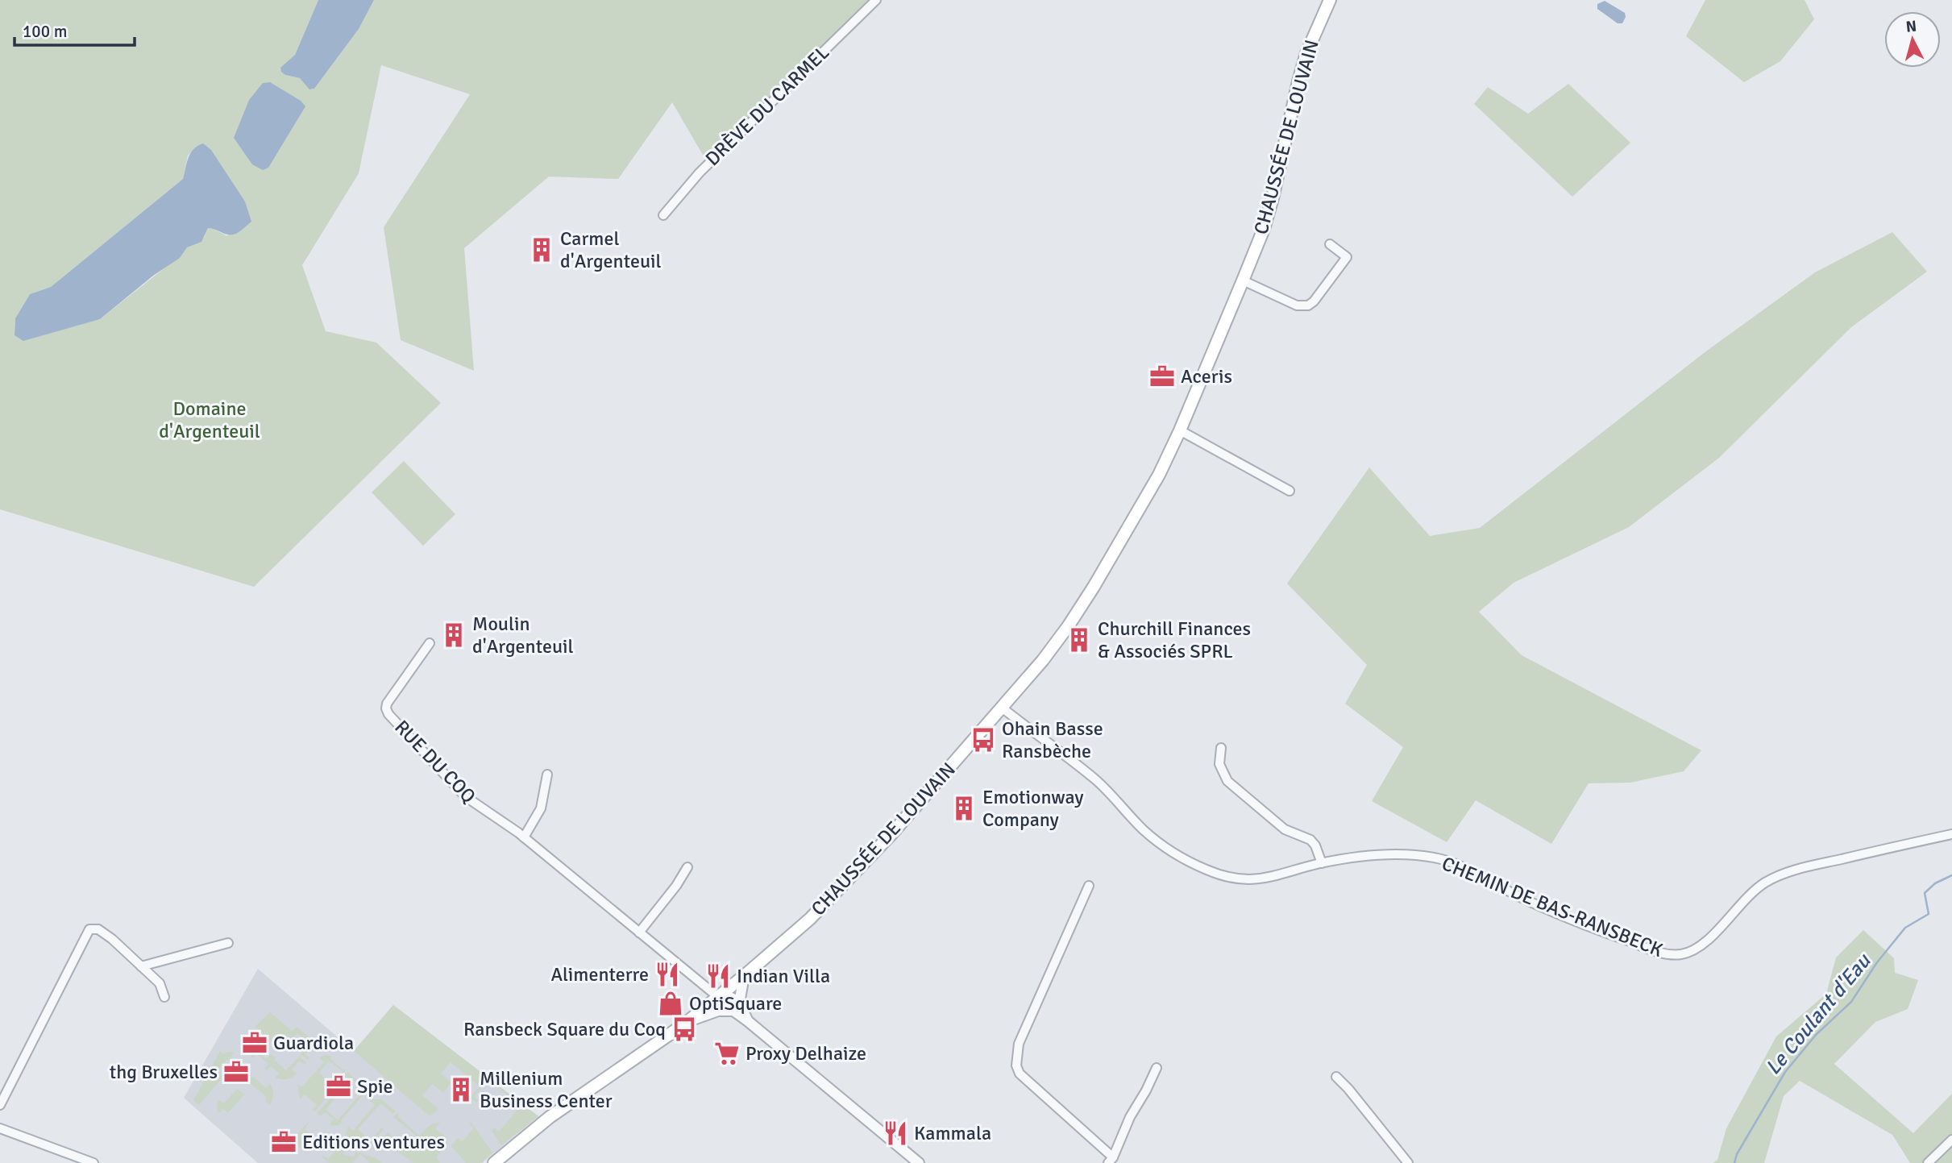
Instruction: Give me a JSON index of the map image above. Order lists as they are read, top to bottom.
{
  "streets": {
    "main road": ["CHAUSSÉE DE LOUVAIN"],
    "street": ["DRÈVE DU CARMEL", "RUE DU COQ", "CHEMIN DE BAS-RANSBECK"]
  },
  "crossings": [
    ["CHAUSSÉE DE LOUVAIN", "RUE DU COQ"],
    ["CHAUSSÉE DE LOUVAIN", "CHEMIN DE BAS-RANSBECK"]
  ],
  "water": ["Le Coulant d'Eau"],
  "parks": ["Domaine d'Argenteuil"],
  "places": {
    "building": [
      "Carmel d'Argenteuil",
      "Moulin d'Argenteuil",
      "Churchill Finances & Associés SPRL",
      "Emotionway Company",
      "Millenium Business Center"
    ],
    "office": [
      "Aceris",
      "Guardiola",
      "thg Bruxelles",
      "Spie",
      "Editions ventures"
    ],
    "bus stop": ["Ohain Basse Ransbèche", "Ransbeck Square du Coq"],
    "restaurant": ["Alimenterre", "Indian Villa", "Kammala"],
    "shop": ["OptiSquare"],
    "supermarket": ["Proxy Delhaize"]
  },
  "scale_bar": "100 m",
  "north": "top"
}
